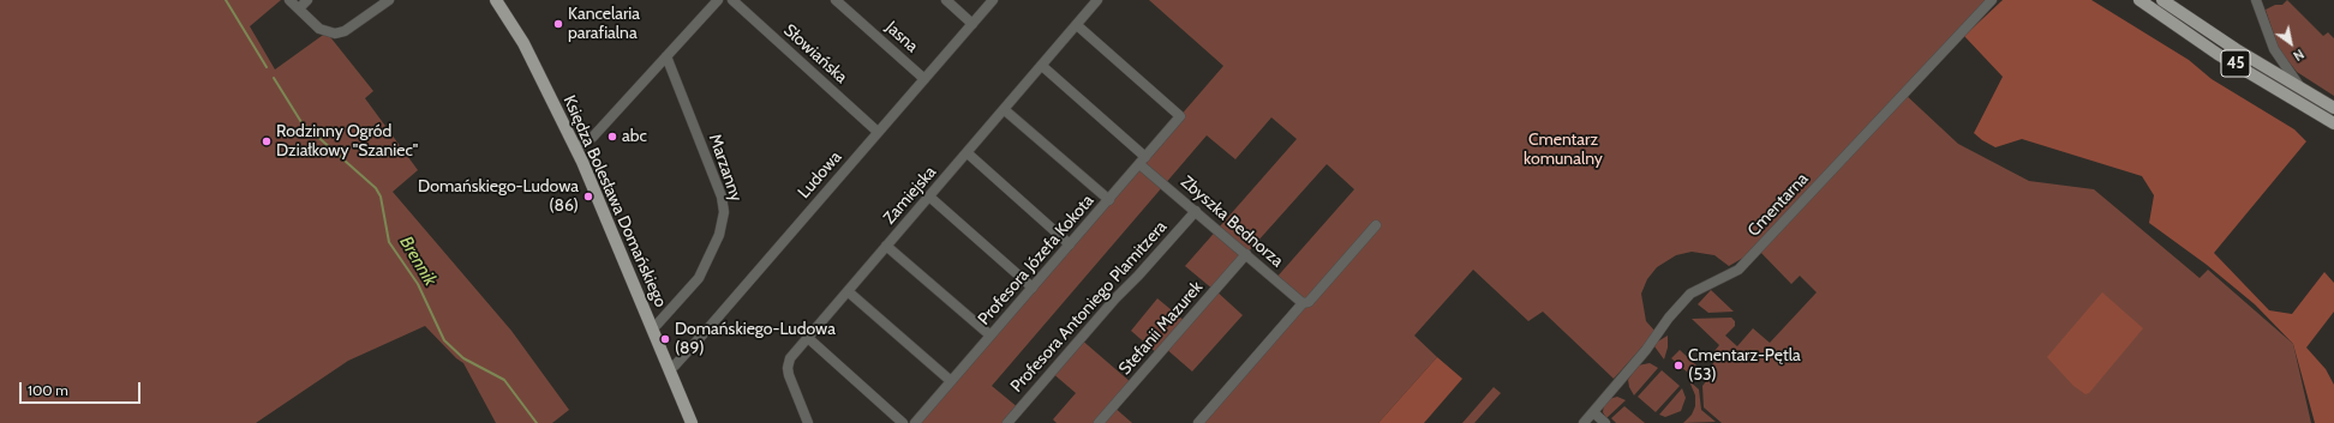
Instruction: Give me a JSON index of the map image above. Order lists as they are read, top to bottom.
{
  "streets": {
    "main road": ["45", "Księdza Bolesława Domańskiego"],
    "street": [
      "Jasna",
      "Słowiańska",
      "Marzanny",
      "Ludowa",
      "Zamiejska",
      "Cmentarna",
      "Zbyszka Bednorza",
      "Profesora Józefa Kokota",
      "Profesora Antoniego Plamitzera",
      "Stefanii Mazurek"
    ]
  },
  "crossings": [
    ["Jasna", "Ludowa"],
    ["Słowiańska", "Ludowa"],
    ["Marzanny", "Księdza Bolesława Domańskiego"],
    ["Ludowa", "Księdza Bolesława Domańskiego"],
    ["Zamiejska", "Zbyszka Bednorza"],
    ["Zamiejska", "Profesora Józefa Kokota"],
    ["Zbyszka Bednorza", "Profesora Józefa Kokota"],
    ["Zbyszka Bednorza", "Profesora Antoniego Plamitzera"],
    ["Zbyszka Bednorza", "Stefanii Mazurek"]
  ],
  "water": ["Brennik"],
  "parks": ["Cmentarz komunalny"],
  "places": [
    "Kancelaria parafialna",
    "abc",
    "Rodzinny Ogród Działkowy \"Szaniec\"",
    "Domańskiego-Ludowa (86)",
    "Domańskiego-Ludowa (89)",
    "Cmentarz-Pętla (53)"
  ],
  "scale_bar": "100 m",
  "north": "bottom right"
}
